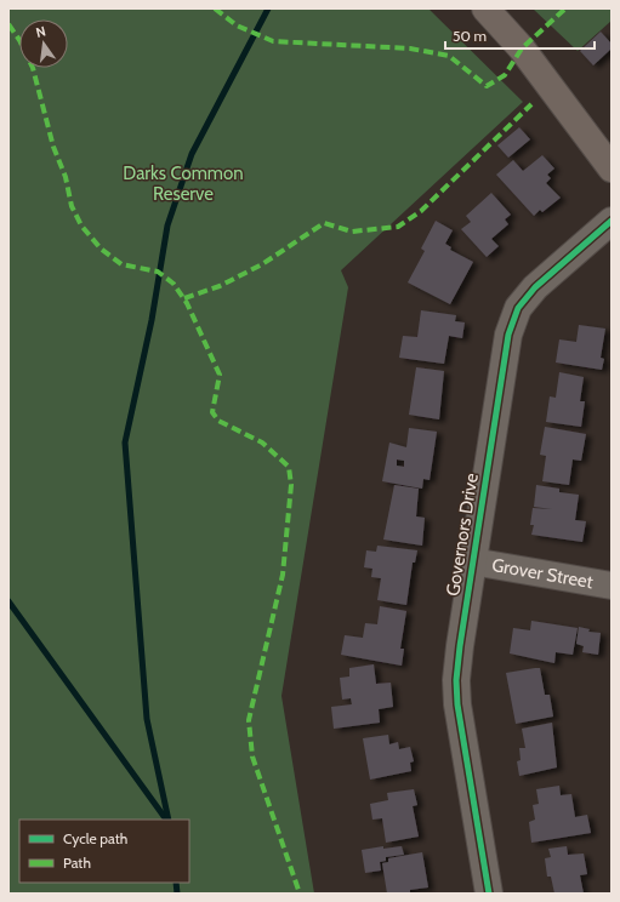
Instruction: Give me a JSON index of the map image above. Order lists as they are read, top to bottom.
{
  "streets": {
    "street": ["Governors Drive", "Grover Street"]
  },
  "crossings": [
    ["Governors Drive", "Grover Street"]
  ],
  "parks": ["Darks Common Reserve"],
  "legend": ["Cycle path", "Path"],
  "scale_bar": "50 m",
  "north": "top"
}
